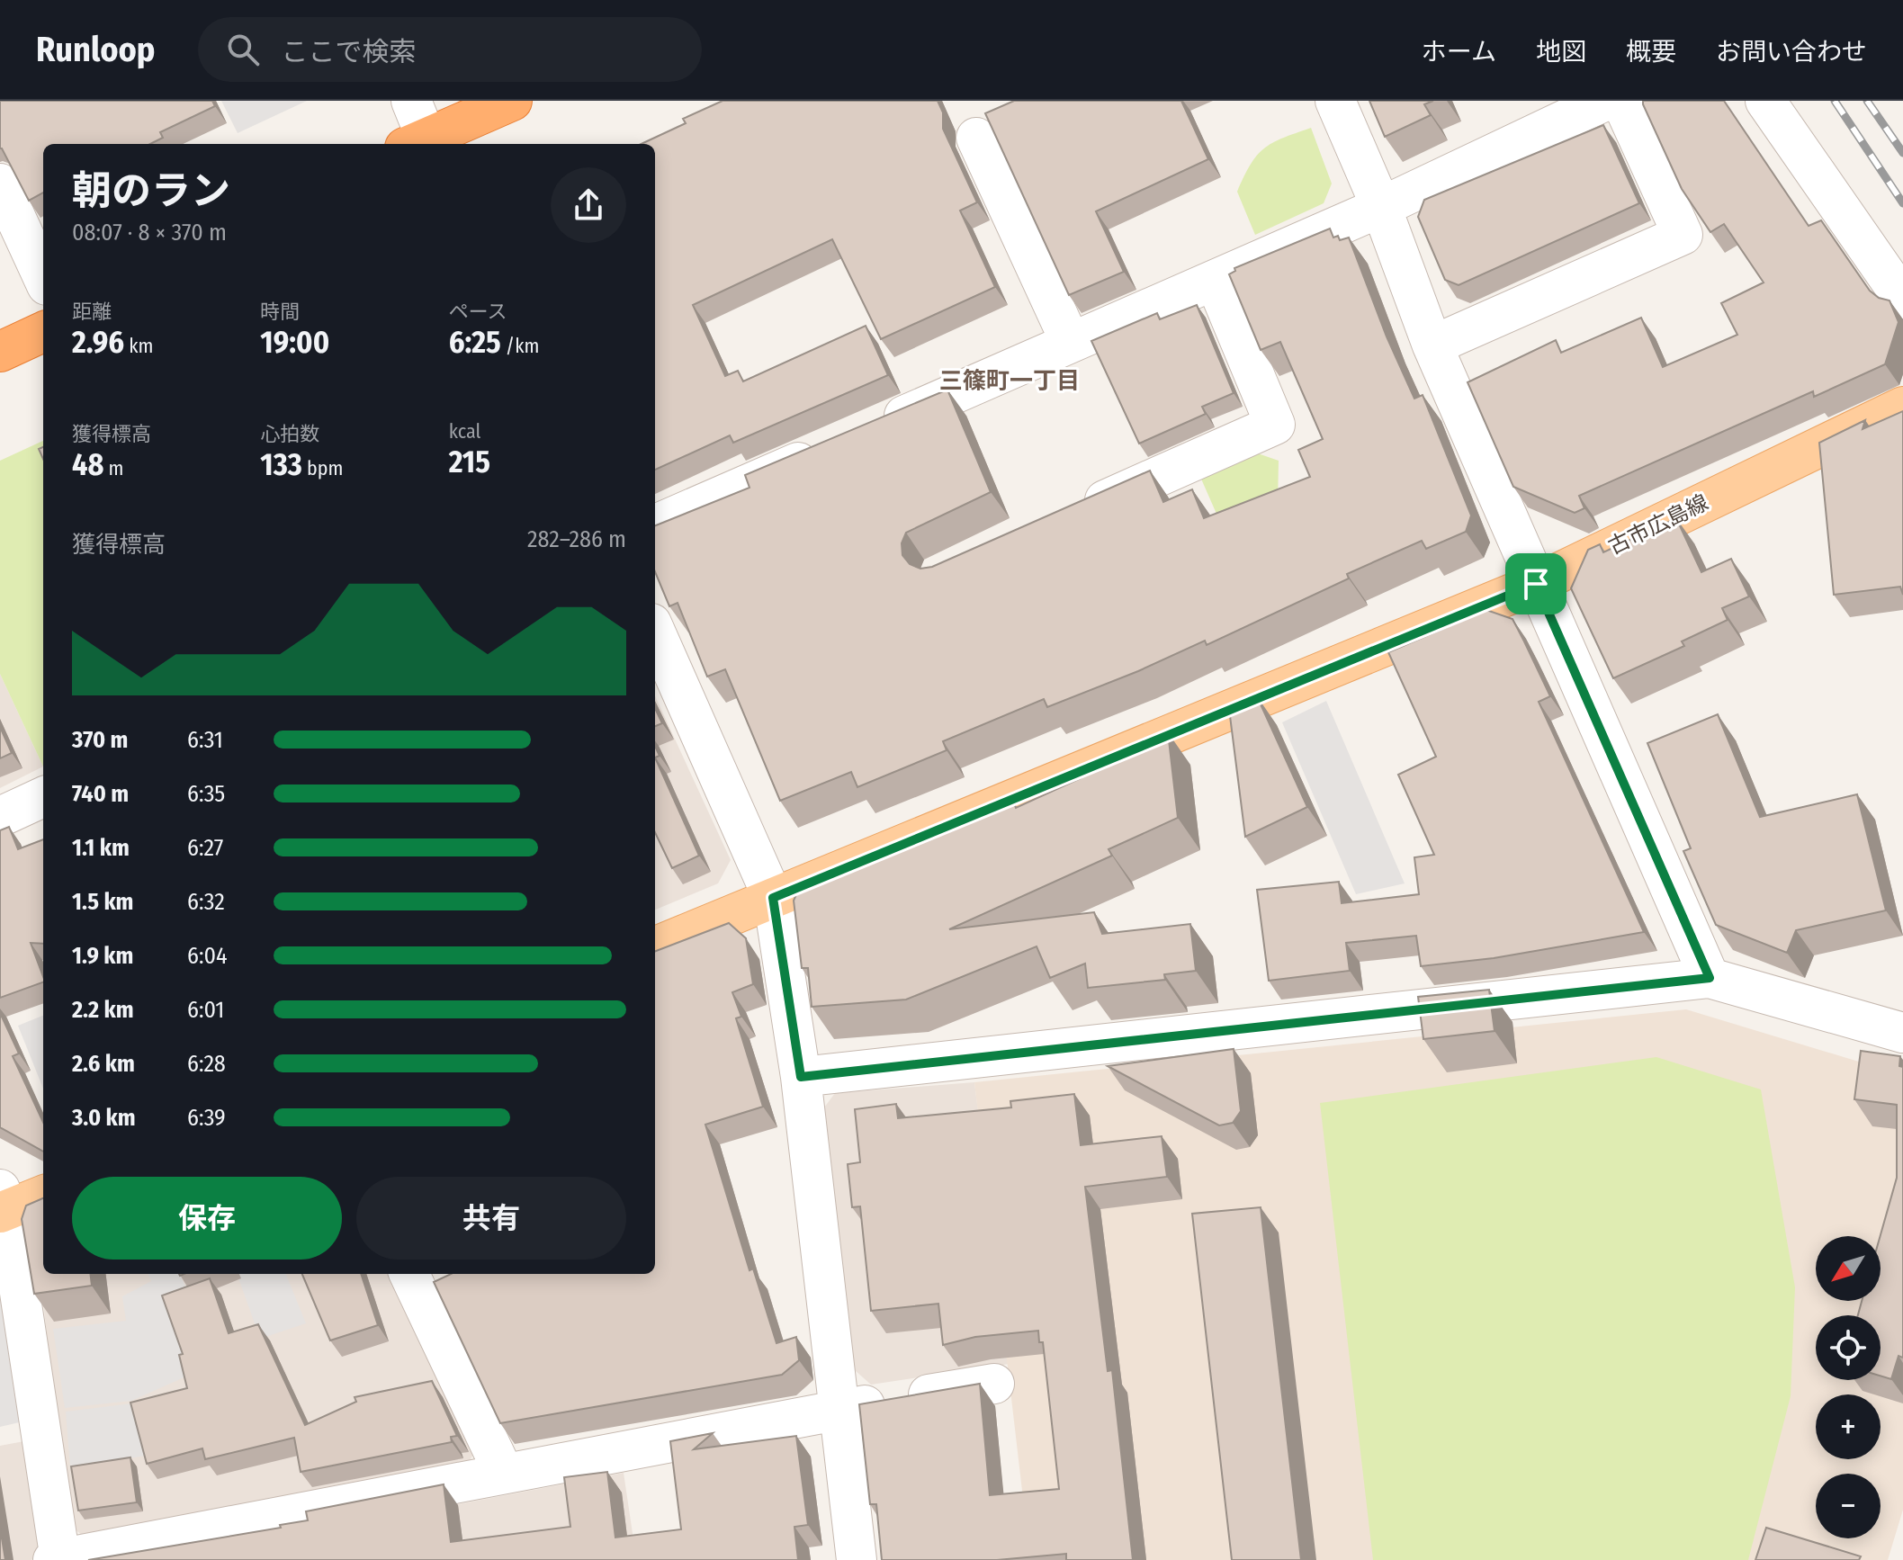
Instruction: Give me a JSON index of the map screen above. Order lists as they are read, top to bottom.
{
  "streets": {
    "main road": ["古市広島線"]
  },
  "districts": ["三篠町一丁目"],
  "north": "bottom left",
  "page": {
    "header": "Runloop",
    "search": "ここで検索",
    "nav": [
      "ホーム",
      "地図",
      "概要",
      "お問い合わせ"
    ],
    "heading": ["朝のラン", "08:07 · 8 × 370 m"],
    "stats": [
      ["距離", "2.96 km"],
      ["時間", "19:00"],
      ["ペース", "6:25 /km"],
      ["獲得標高", "48 m"],
      ["心拍数", "133 bpm"],
      ["kcal", "215"]
    ],
    "chart": ["獲得標高", "282–286 m"],
    "list": [
      {
        "name": "370 m",
        "note": "6:31"
      },
      {
        "name": "740 m",
        "note": "6:35"
      },
      {
        "name": "1.1 km",
        "note": "6:27"
      },
      {
        "name": "1.5 km",
        "note": "6:32"
      },
      {
        "name": "1.9 km",
        "note": "6:04"
      },
      {
        "name": "2.2 km",
        "note": "6:01"
      },
      {
        "name": "2.6 km",
        "note": "6:28"
      },
      {
        "name": "3.0 km",
        "note": "6:39"
      }
    ],
    "buttons": ["保存", "共有"],
    "map_buttons": ["+", "−"]
  }
}
